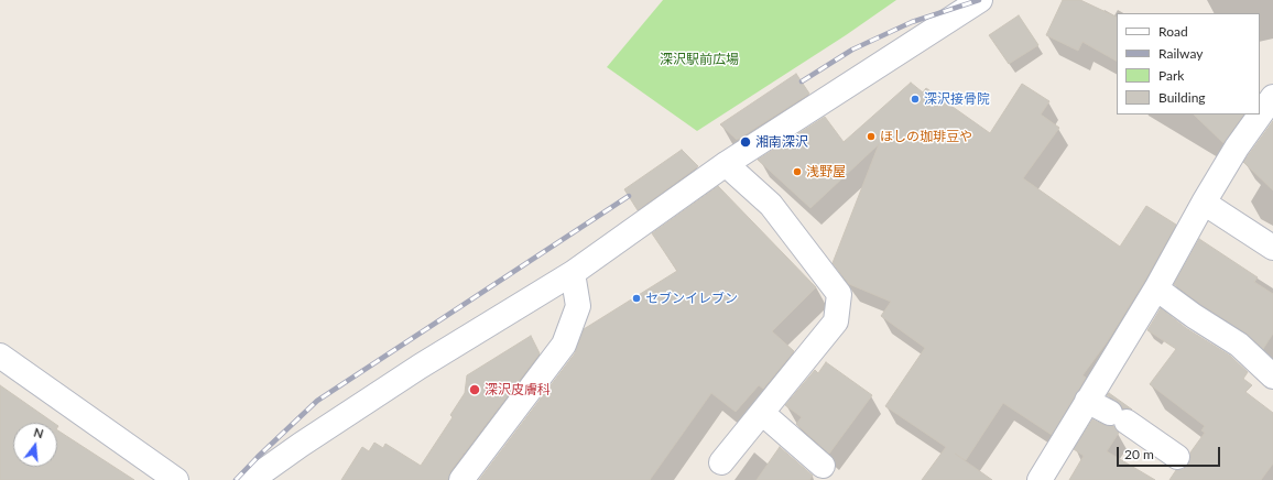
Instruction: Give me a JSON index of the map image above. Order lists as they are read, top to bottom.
{
  "parks": ["深沢駅前広場"],
  "places": [
    "深沢接骨院",
    "ほしの珈琲豆や",
    "湘南深沢",
    "浅野屋",
    "セブンイレブン",
    "深沢皮膚科"
  ],
  "legend": [
    "Road",
    "Railway",
    "Park",
    "Building"
  ],
  "scale_bar": "20 m",
  "north": "top"
}
